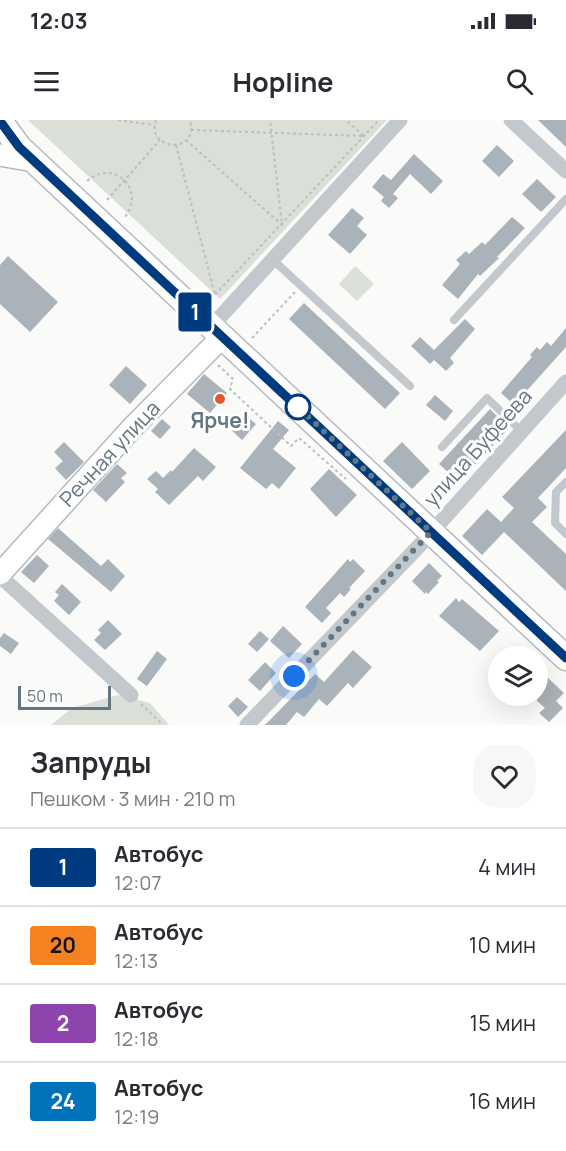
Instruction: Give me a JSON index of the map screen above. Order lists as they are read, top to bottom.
{
  "streets": {
    "street": ["улица Буфеева", "Речная улица"]
  },
  "places": ["Ярче!"],
  "lines": ["bus line 1"],
  "scale_bar": "50 m",
  "page": {
    "status": "12:03",
    "header": "Hopline",
    "on_map": "1",
    "scale": "50 m",
    "heading": ["Запруды", "Пешком · 3 мин · 210 m"],
    "list": [
      {
        "mark": "1",
        "name": "Автобус",
        "note": "12:07",
        "value": "4 мин"
      },
      {
        "mark": "20",
        "name": "Автобус",
        "note": "12:13",
        "value": "10 мин"
      },
      {
        "mark": "2",
        "name": "Автобус",
        "note": "12:18",
        "value": "15 мин"
      },
      {
        "mark": "24",
        "name": "Автобус",
        "note": "12:19",
        "value": "16 мин"
      }
    ]
  }
}
